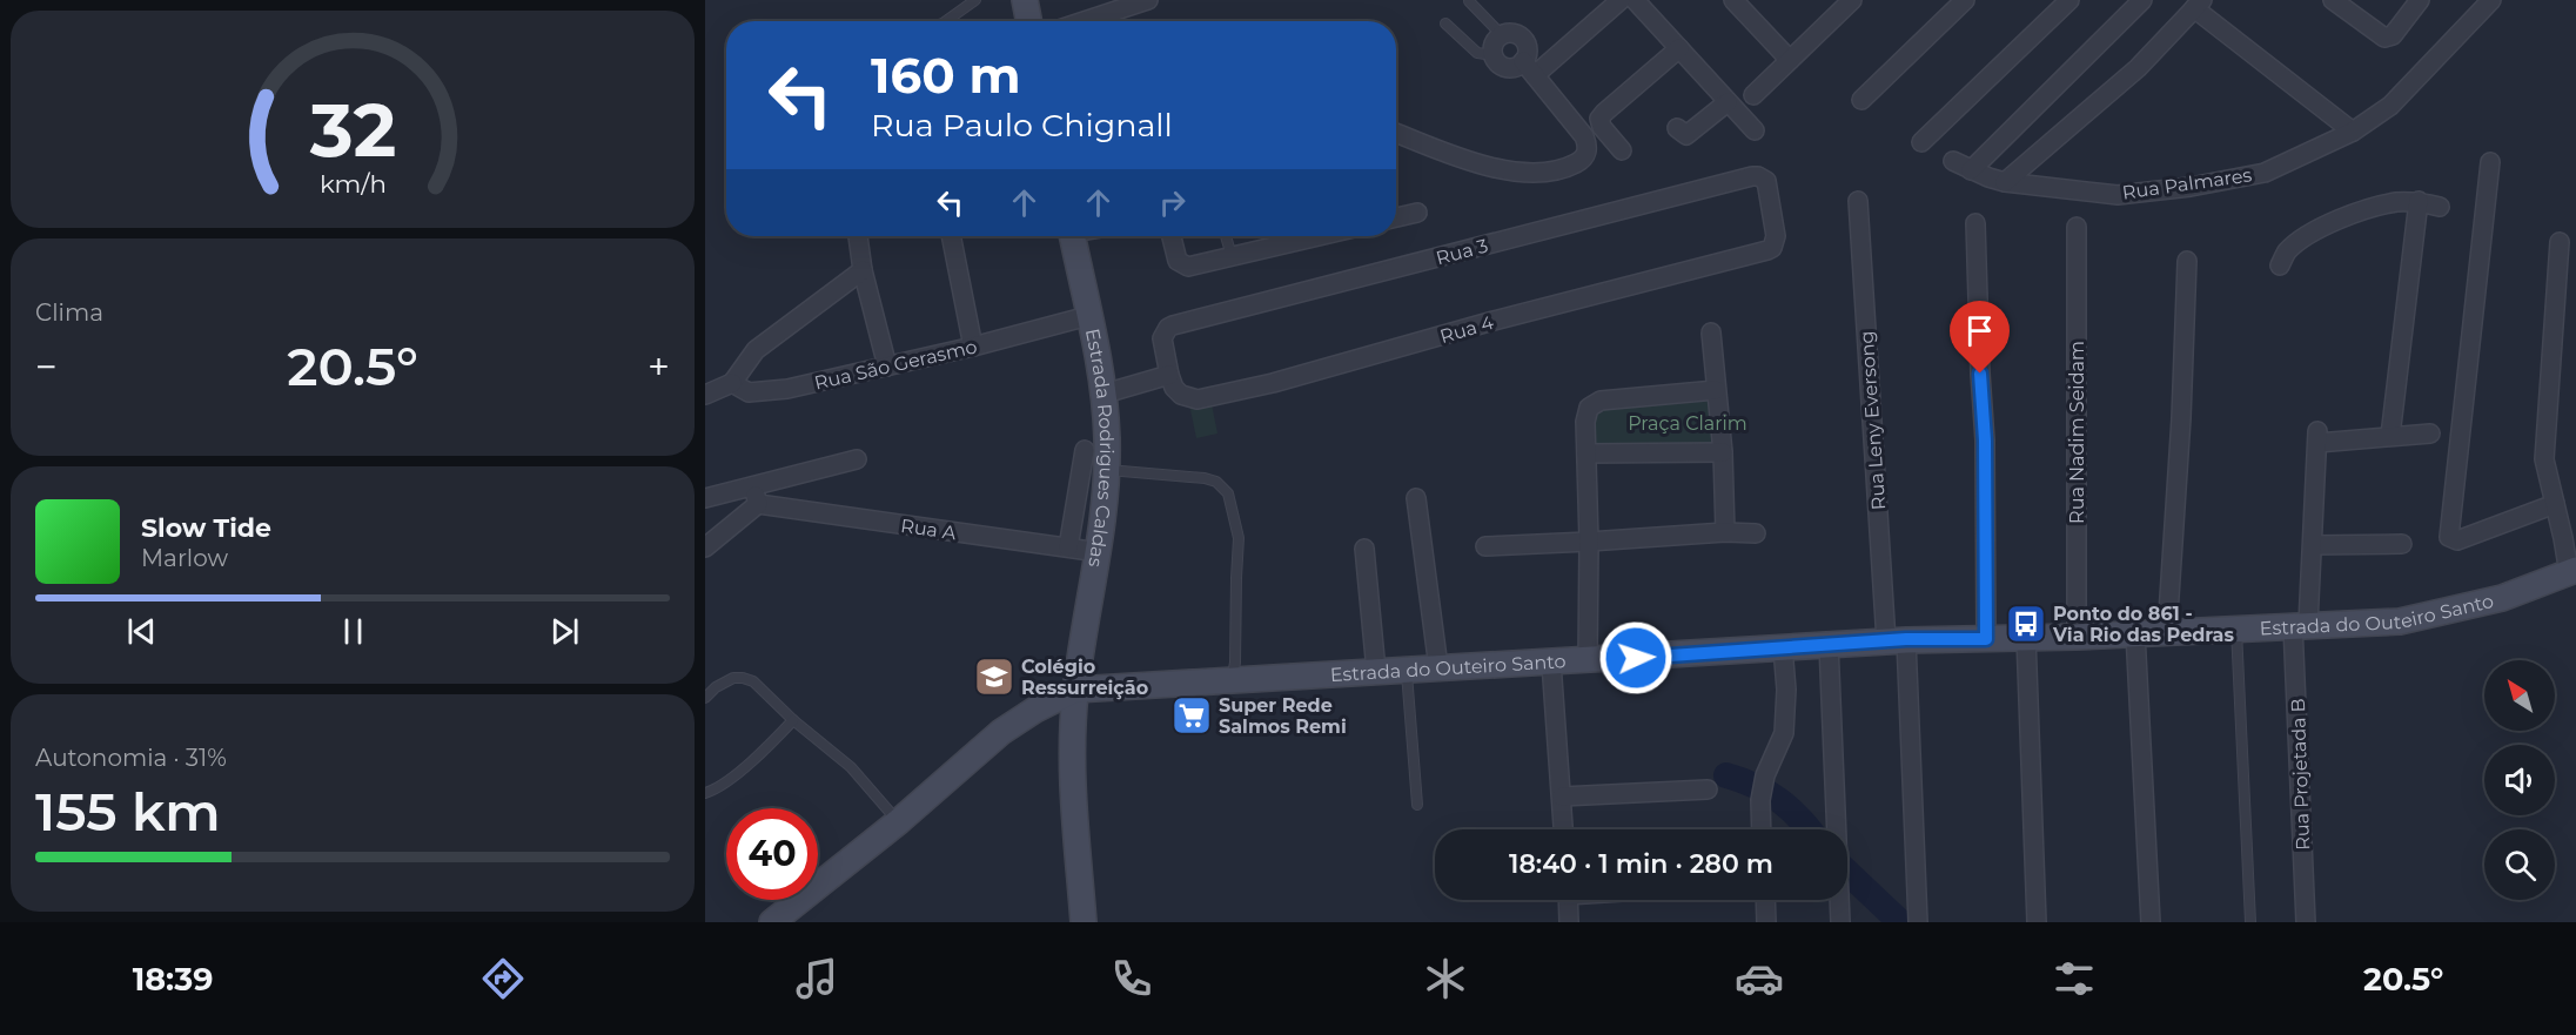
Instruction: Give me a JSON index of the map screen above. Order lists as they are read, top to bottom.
{
  "streets": {
    "street": [
      "Rua Palmares",
      "Rua 3",
      "Rua 4",
      "Rua São Gerasmo",
      "Rua Leny Eversong",
      "Rua Nadim Seidam",
      "Estrada Rodrigues Caldas",
      "Rua A",
      "Estrada do Outeiro Santo",
      "Rua Projetada B"
    ]
  },
  "crossings": [
    ["Rua 3", "Rua 4"],
    ["Rua São Gerasmo", "Estrada Rodrigues Caldas"],
    ["Rua Leny Eversong", "Estrada do Outeiro Santo"],
    ["Rua Nadim Seidam", "Estrada do Outeiro Santo"],
    ["Estrada Rodrigues Caldas", "Rua A"],
    ["Estrada Rodrigues Caldas", "Estrada do Outeiro Santo"],
    ["Estrada do Outeiro Santo", "Rua Projetada B"]
  ],
  "parks": ["Praça Clarim"],
  "places": {
    "bus stop": ["Ponto do 861 - Via Rio das Pedras"],
    "school or university": ["Colégio Ressurreição"],
    "supermarket": ["Super Rede Salmos Remi"]
  },
  "north": "top left",
  "page": {
    "turn": ["160 m", "Rua Paulo Chignall"],
    "tile": [
      "Clima",
      ["Autonomia · 31%", "155 km"]
    ],
    "heat": ["−", "20.5°", "+"],
    "song": ["Slow Tide", "Marlow"],
    "limit": "40",
    "trip": "18:40 · 1 min · 280 m",
    "tabs": ["18:39", "20.5°"],
    "gauge": ["32", "km/h"]
  }
}
